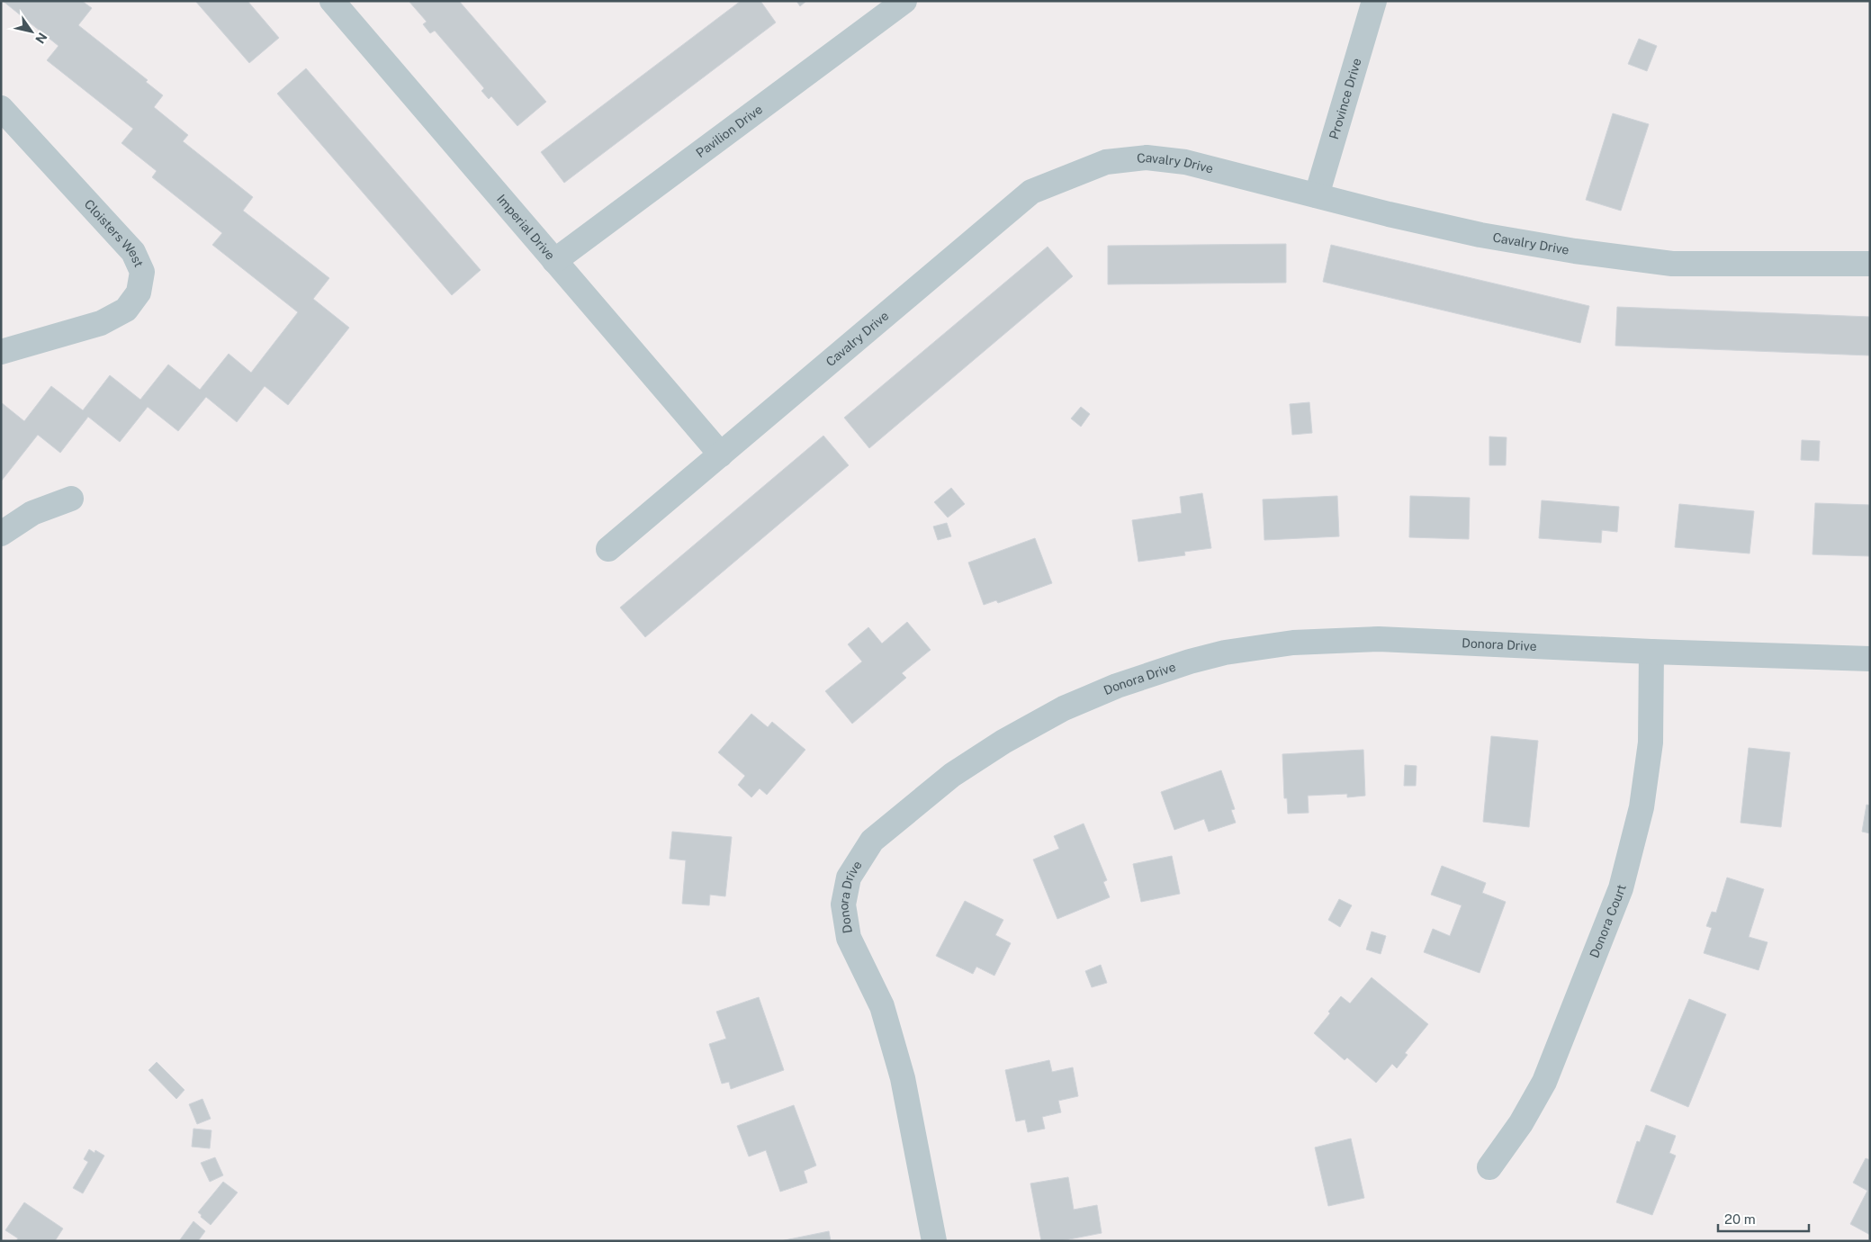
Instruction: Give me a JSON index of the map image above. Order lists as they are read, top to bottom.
{
  "streets": {
    "street": [
      "Province Drive",
      "Pavilion Drive",
      "Cavalry Drive",
      "Imperial Drive",
      "Cloisters West",
      "Donora Drive",
      "Donora Court"
    ]
  },
  "crossings": [
    ["Province Drive", "Cavalry Drive"],
    ["Pavilion Drive", "Imperial Drive"],
    ["Cavalry Drive", "Imperial Drive"],
    ["Donora Drive", "Donora Court"]
  ],
  "scale_bar": "20 m",
  "north": "bottom right"
}
